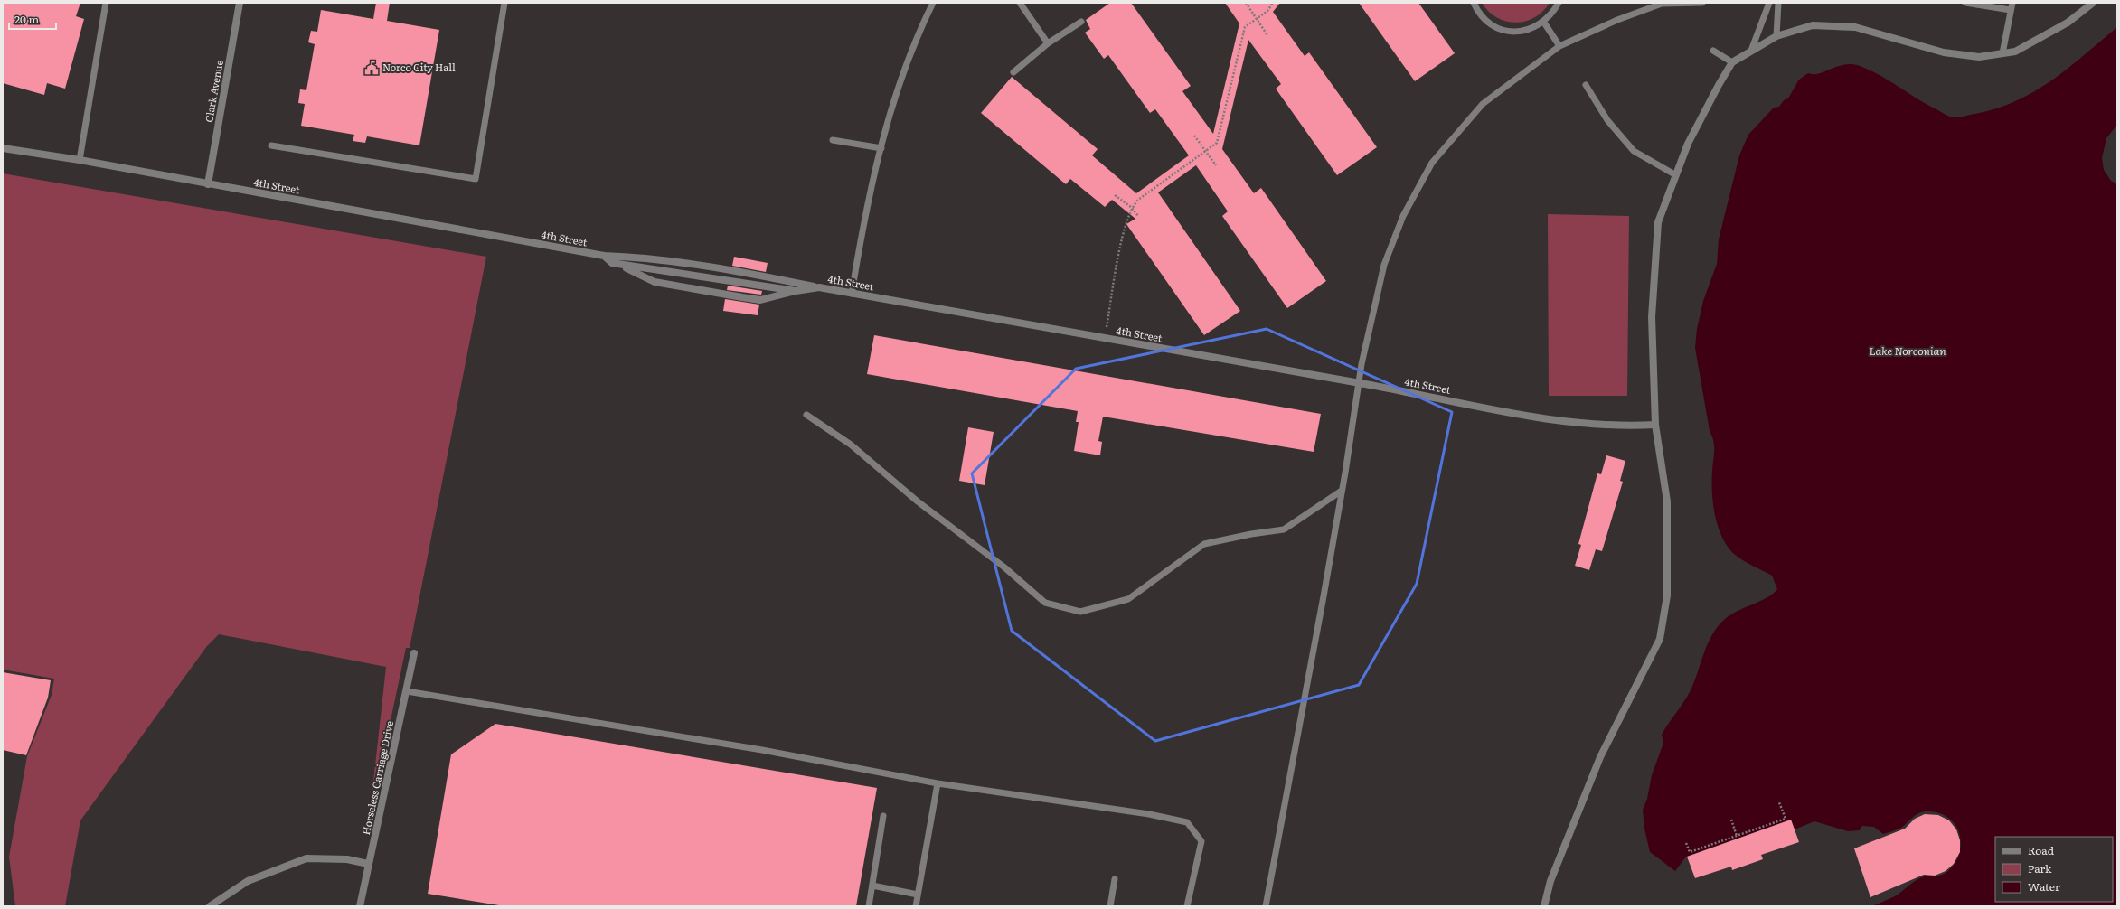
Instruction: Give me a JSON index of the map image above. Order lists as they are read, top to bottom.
{
  "streets": {
    "street": ["Clark Avenue", "4th Street", "Horseless Carriage Drive"]
  },
  "crossings": [
    ["Clark Avenue", "4th Street"]
  ],
  "water": ["Lake Norconian"],
  "places": {
    "public building": ["Norco City Hall"]
  },
  "legend": ["Road", "Park", "Water"],
  "scale_bar": "20 m"
}
